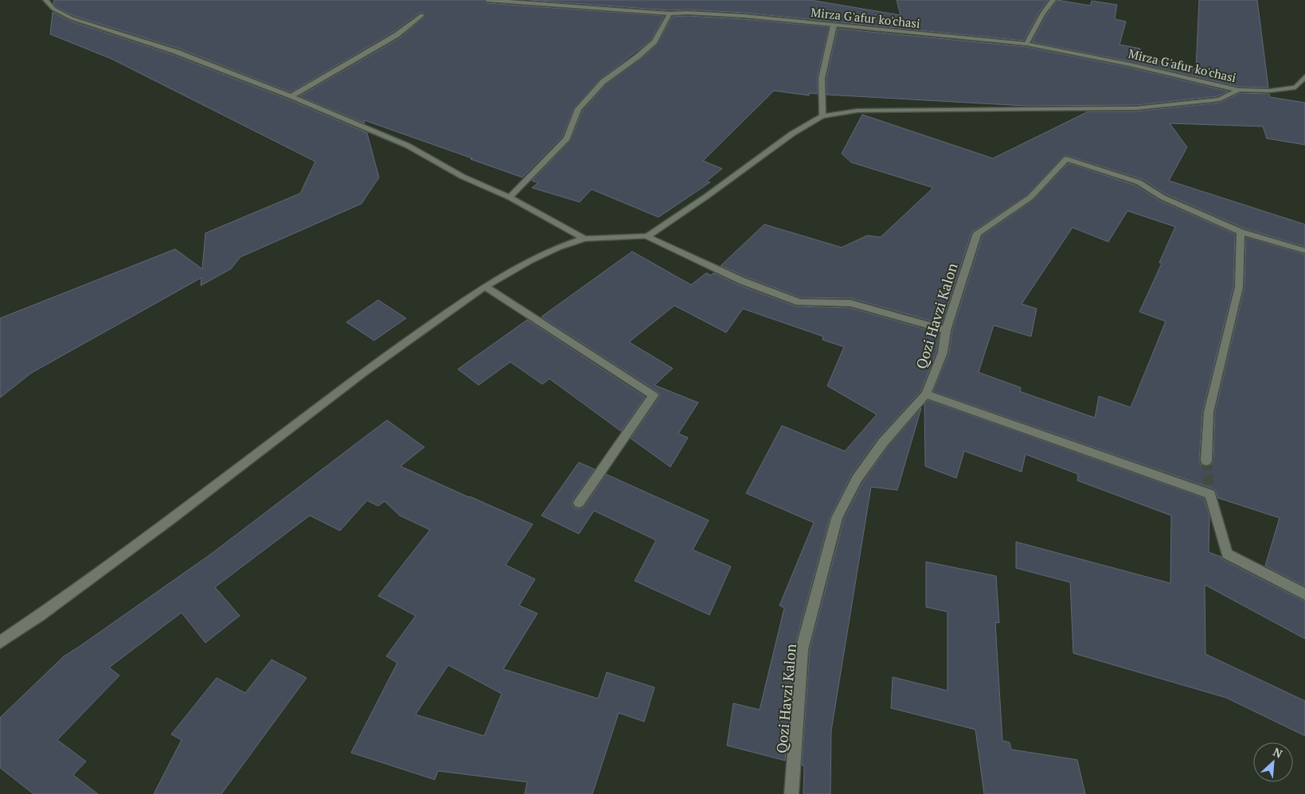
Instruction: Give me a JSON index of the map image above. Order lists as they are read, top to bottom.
{
  "streets": {
    "street": ["Mirza G'afur ko'chasi", "Qozi Havzi Kalon"]
  },
  "north": "top right"
}
